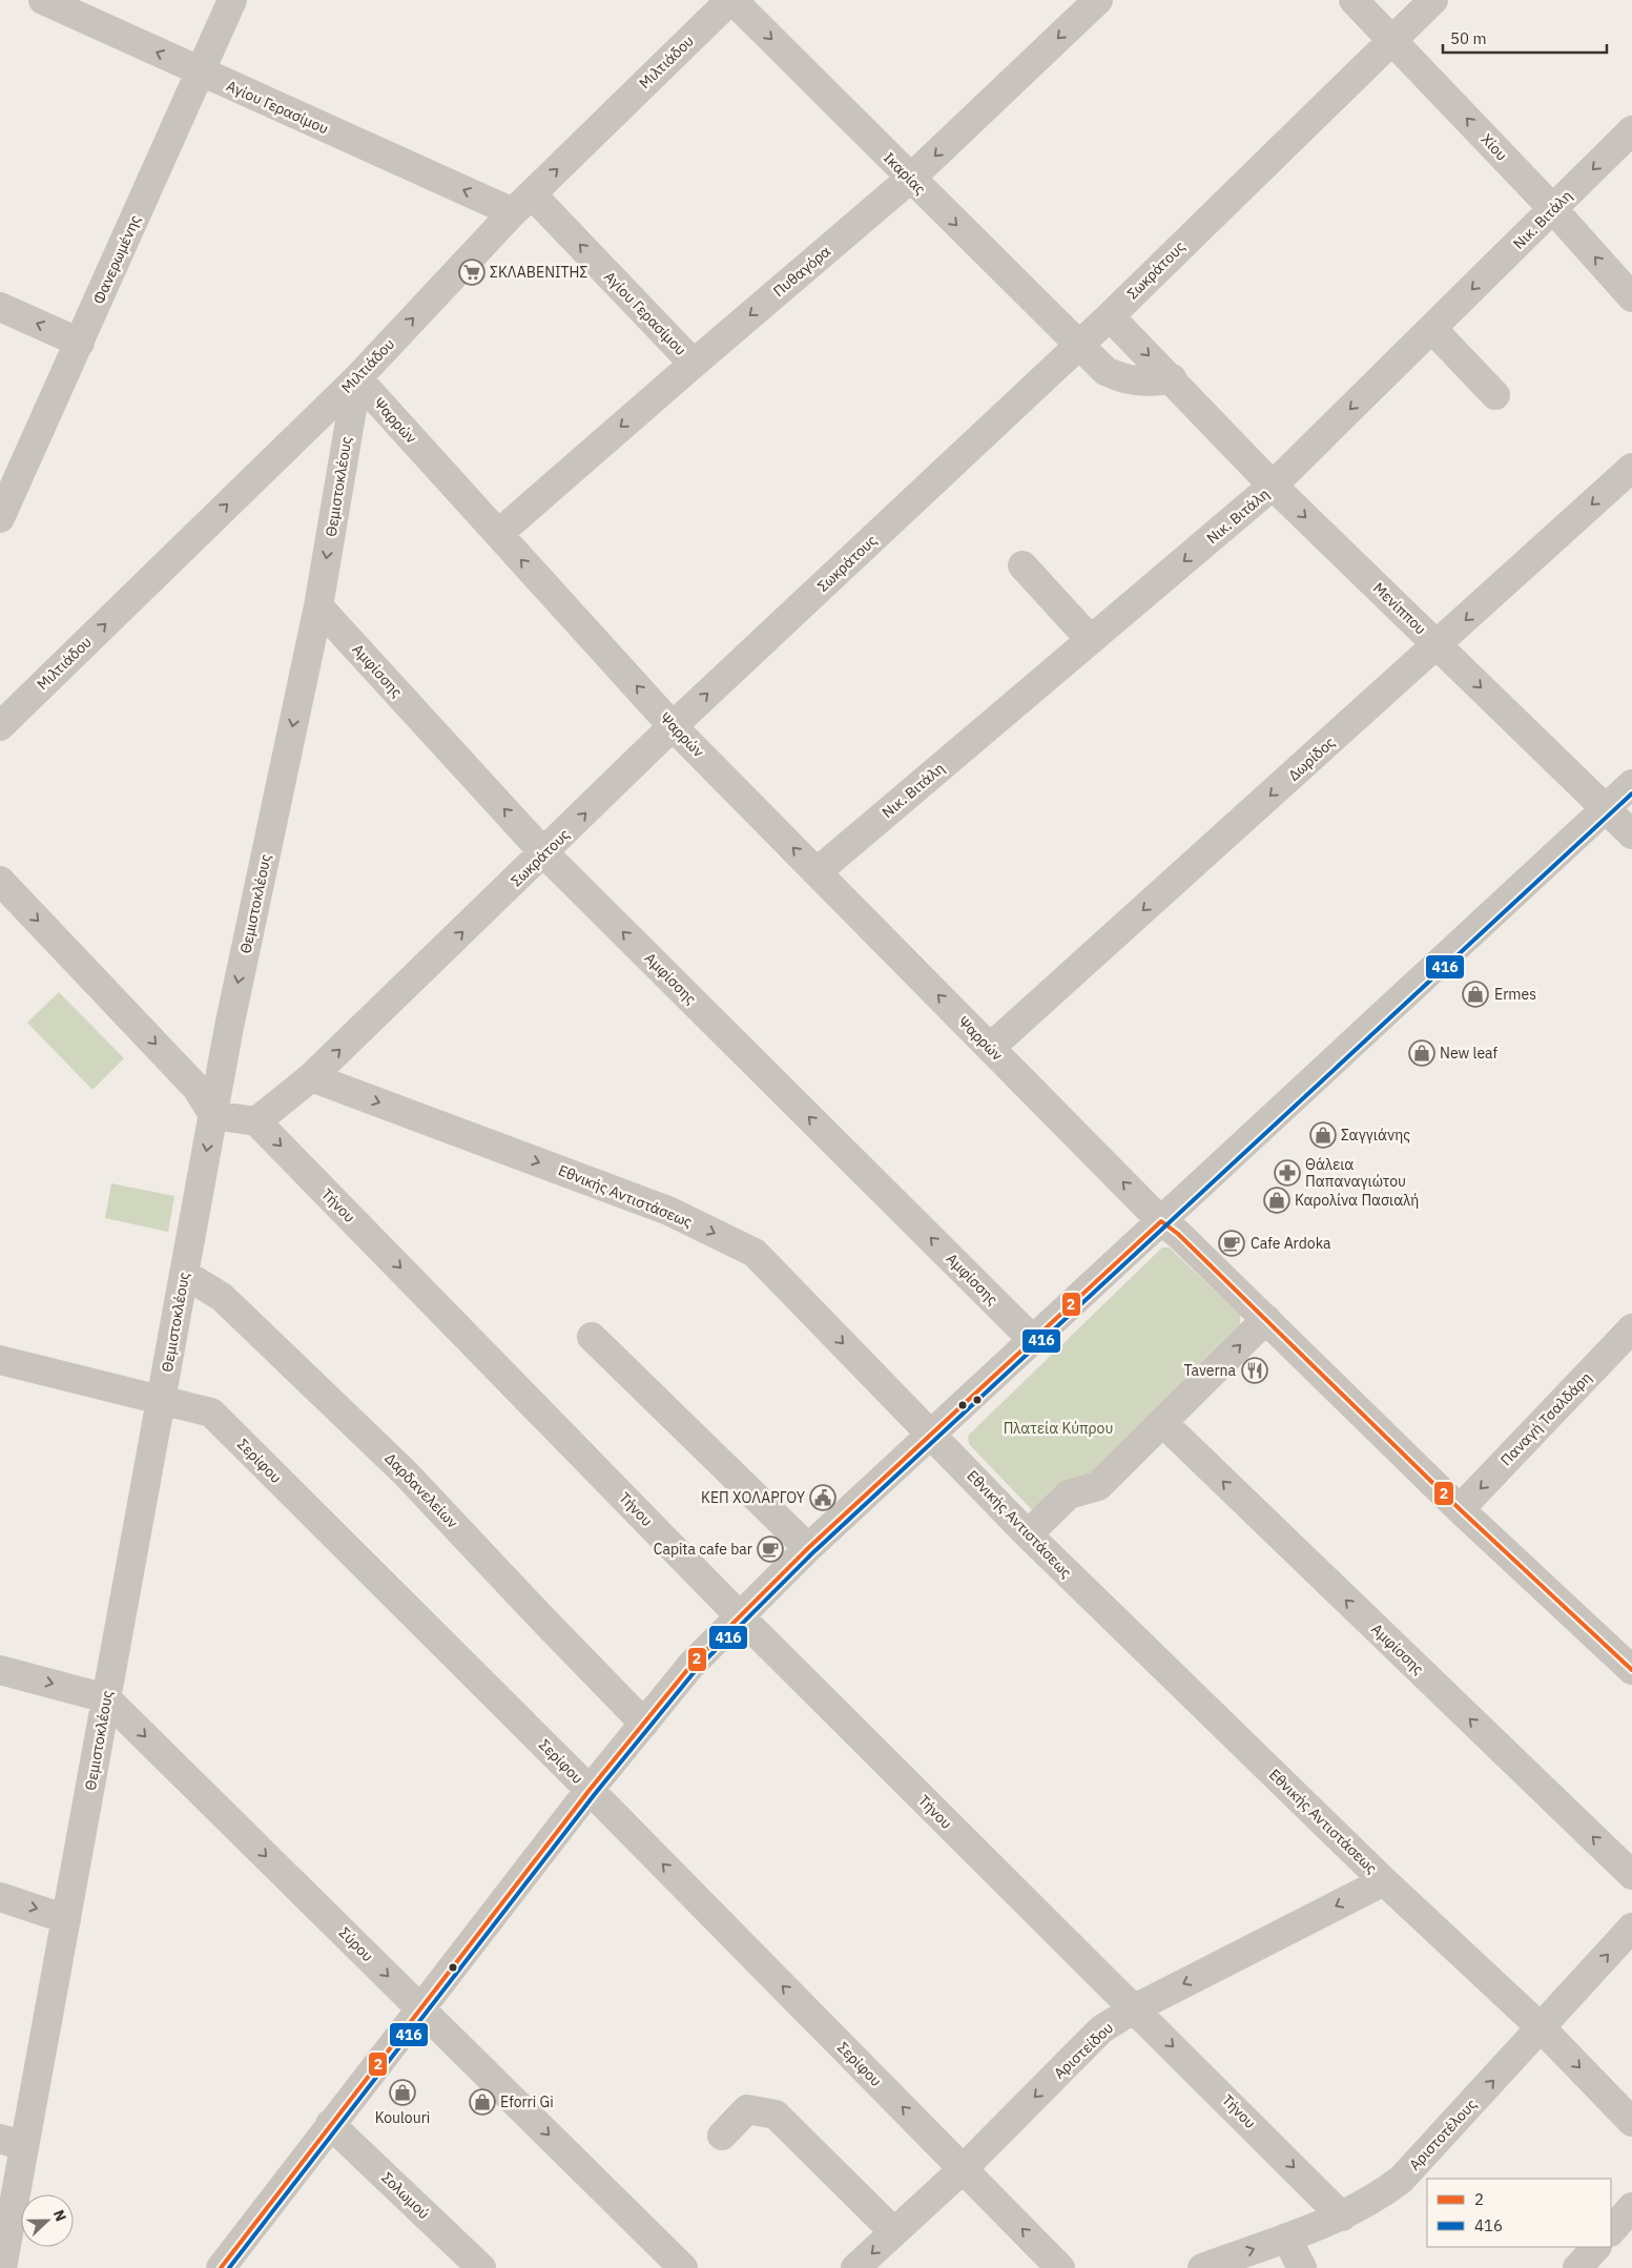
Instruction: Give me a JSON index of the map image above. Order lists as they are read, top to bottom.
{
  "streets": {
    "street": [
      "Μιλτιάδου",
      "Αγίου Γερασίμου",
      "Χίου",
      "Ικαρίας",
      "Νικ. Βιτάλη",
      "Φανερωμένης",
      "Σωκράτους",
      "Πυθαγόρα",
      "Ψαρρών",
      "Θεμιστοκλέους",
      "Μενίππου",
      "Αμφίσσης",
      "Δωρίδος",
      "Εθνικής Αντιστάσεως",
      "Τήνου",
      "Παναγή Τσαλδάρη",
      "Σερίφου",
      "Δαρδανελείων",
      "Σύρου",
      "Αριστείδου",
      "Αριστοτέλους",
      "Σολωμού"
    ]
  },
  "crossings": [
    ["Μιλτιάδου", "Αγίου Γερασίμου"],
    ["Μιλτιάδου", "Ικαρίας"],
    ["Μιλτιάδου", "Ψαρρών"],
    ["Μιλτιάδου", "Θεμιστοκλέους"],
    ["Αγίου Γερασίμου", "Φανερωμένης"],
    ["Αγίου Γερασίμου", "Πυθαγόρα"],
    ["Χίου", "Νικ. Βιτάλη"],
    ["Χίου", "Σωκράτους"],
    ["Ικαρίας", "Σωκράτους"],
    ["Ικαρίας", "Πυθαγόρα"],
    ["Νικ. Βιτάλη", "Ψαρρών"],
    ["Νικ. Βιτάλη", "Μενίππου"],
    ["Σωκράτους", "Ψαρρών"],
    ["Σωκράτους", "Μενίππου"],
    ["Σωκράτους", "Αμφίσσης"],
    ["Σωκράτους", "Εθνικής Αντιστάσεως"],
    ["Σωκράτους", "Τήνου"],
    ["Πυθαγόρα", "Ψαρρών"],
    ["Ψαρρών", "Θεμιστοκλέους"],
    ["Ψαρρών", "Δωρίδος"],
    ["Ψαρρών", "Παναγή Τσαλδάρη"],
    ["Θεμιστοκλέους", "Αμφίσσης"],
    ["Θεμιστοκλέους", "Σερίφου"],
    ["Θεμιστοκλέους", "Δαρδανελείων"],
    ["Θεμιστοκλέους", "Σύρου"],
    ["Μενίππου", "Δωρίδος"],
    ["Εθνικής Αντιστάσεως", "Αριστείδου"],
    ["Εθνικής Αντιστάσεως", "Αριστοτέλους"],
    ["Τήνου", "Αριστείδου"],
    ["Τήνου", "Αριστοτέλους"],
    ["Σερίφου", "Αριστείδου"]
  ],
  "one_way": [
    "Μιλτιάδου",
    "Αγίου Γερασίμου",
    "Χίου",
    "Ικαρίας",
    "Νικ. Βιτάλη",
    "Σωκράτους",
    "Πυθαγόρα",
    "Ψαρρών",
    "Θεμιστοκλέους",
    "Μενίππου",
    "Αμφίσσης",
    "Παναγή Τσαλδάρη",
    "Σερίφου",
    "Σύρου",
    "Αριστείδου",
    "Αριστοτέλους"
  ],
  "parks": ["Πλατεία Κύπρου"],
  "places": {
    "supermarket": ["ΣΚΛΑΒΕΝΙΤΗΣ"],
    "shop": [
      "Ermes",
      "New leaf",
      "Σαγγιάνης",
      "Καρολίνα Πασιαλή",
      "Koulouri",
      "Eforri Gi"
    ],
    "pharmacy": ["Θάλεια Παπαναγιώτου"],
    "cafe": ["Cafe Ardoka", "Capita cafe bar"],
    "restaurant": ["Taverna"],
    "public building": ["ΚΕΠ ΧΟΛΑΡΓΟΥ"]
  },
  "lines": ["transit line 416", "transit line 2"],
  "legend": ["2", "416"],
  "scale_bar": "50 m",
  "north": "right"
}
